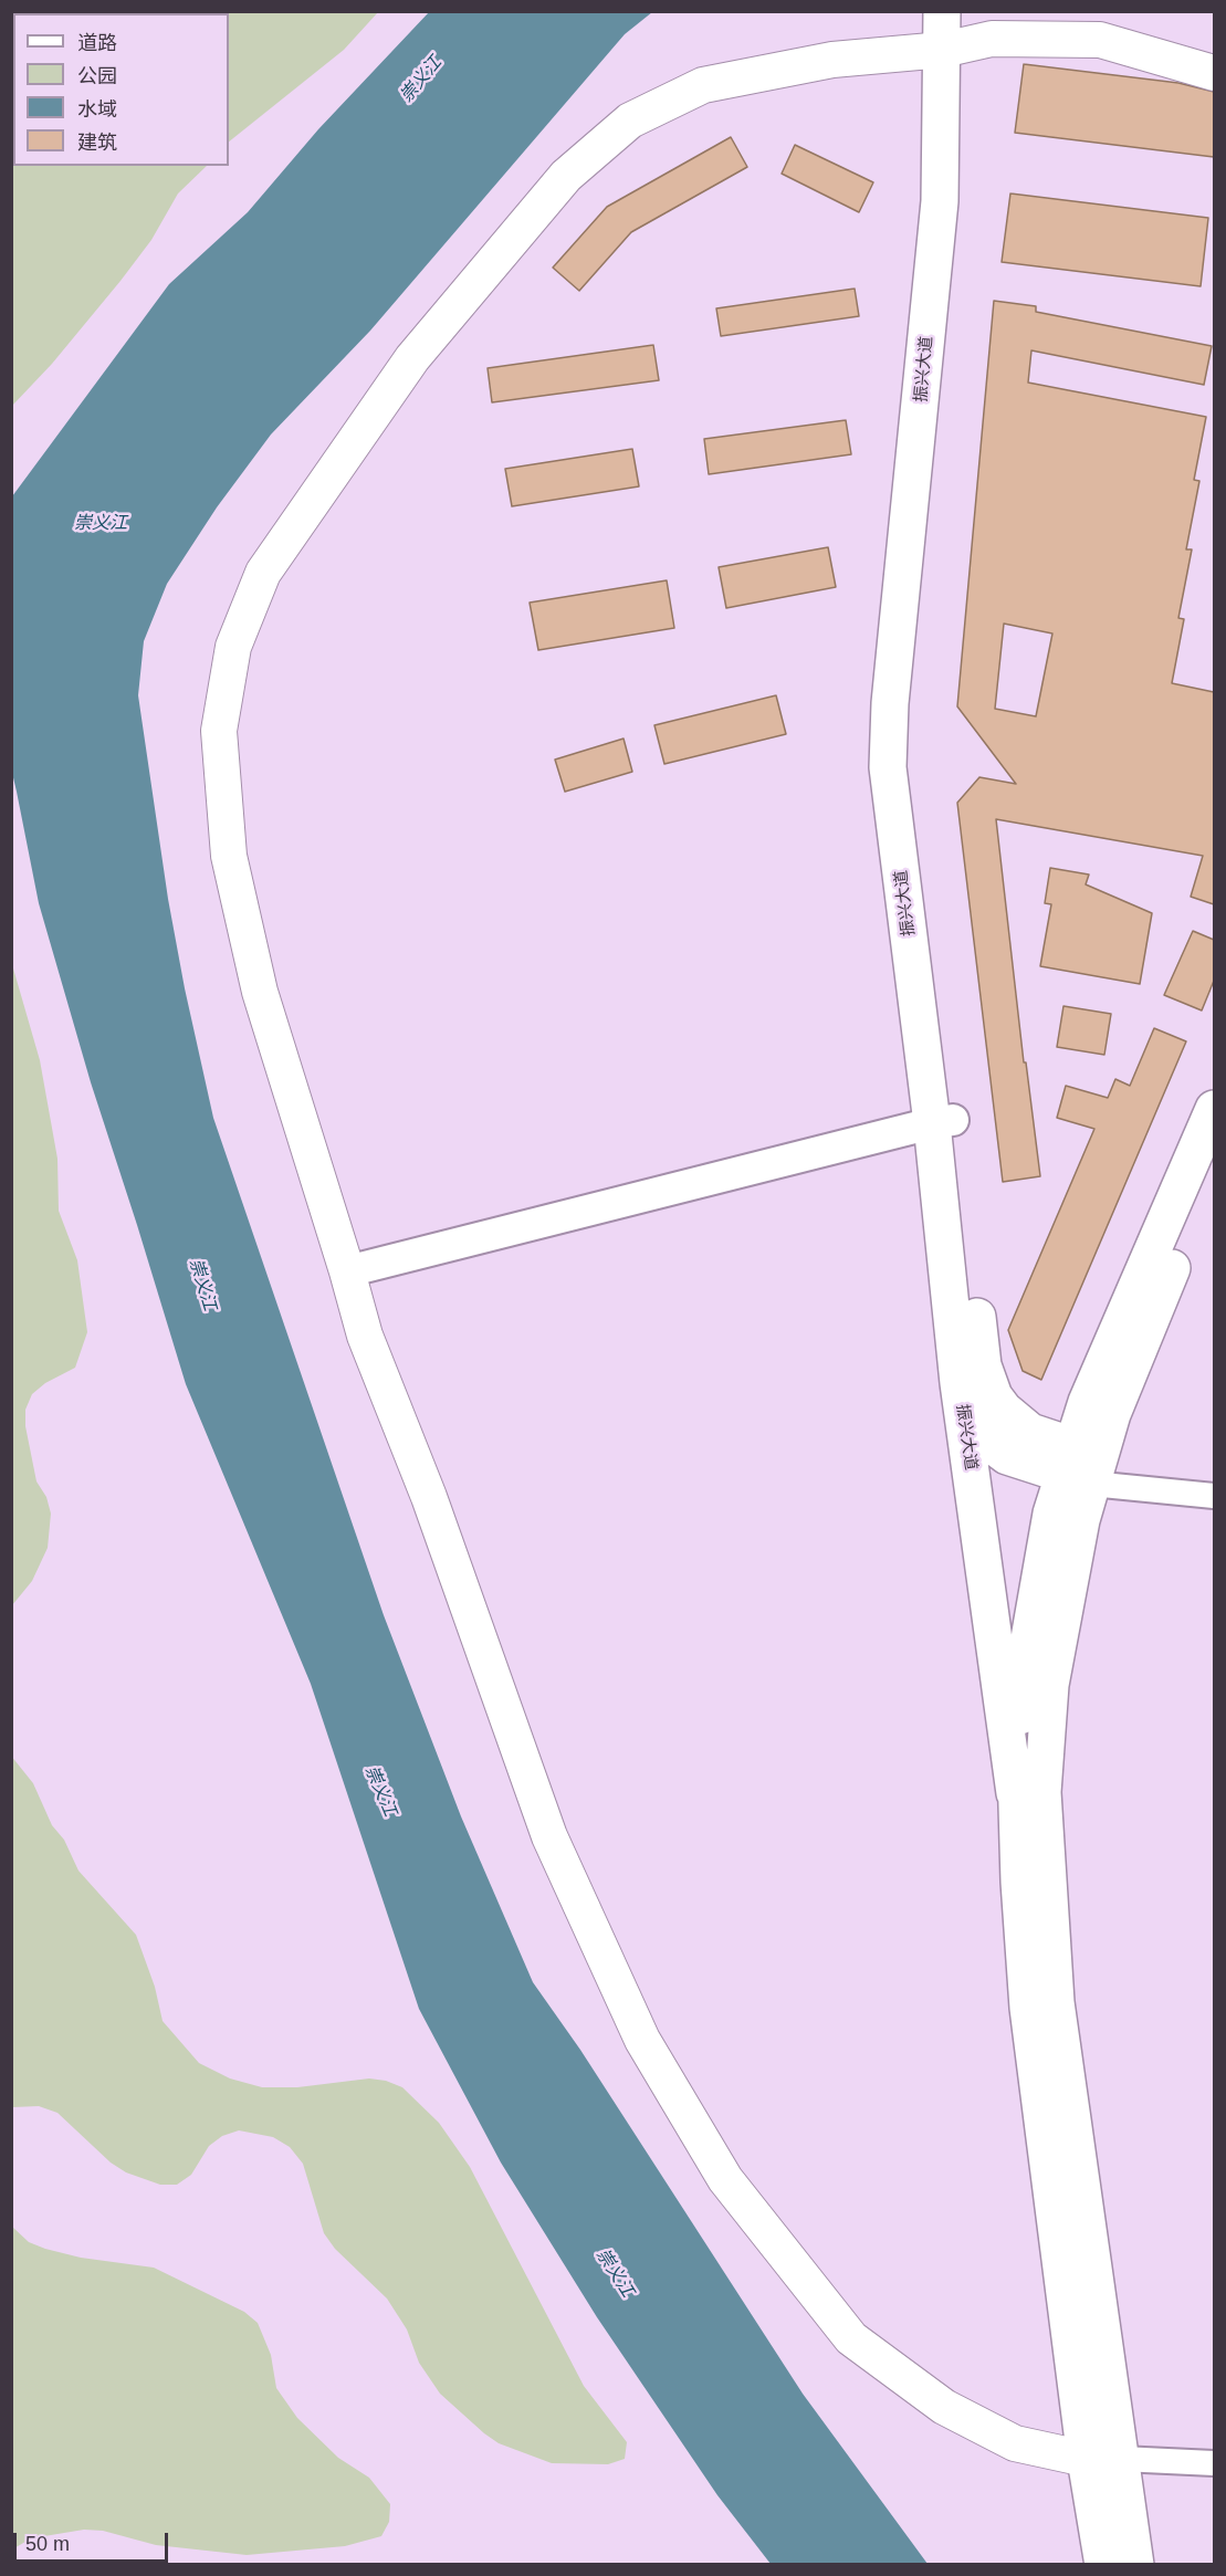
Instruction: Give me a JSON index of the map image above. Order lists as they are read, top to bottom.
{
  "streets": {
    "main road": ["振兴大道"]
  },
  "water": ["崇义江"],
  "legend": [
    "道路",
    "公园",
    "水域",
    "建筑"
  ],
  "scale_bar": "50 m"
}
